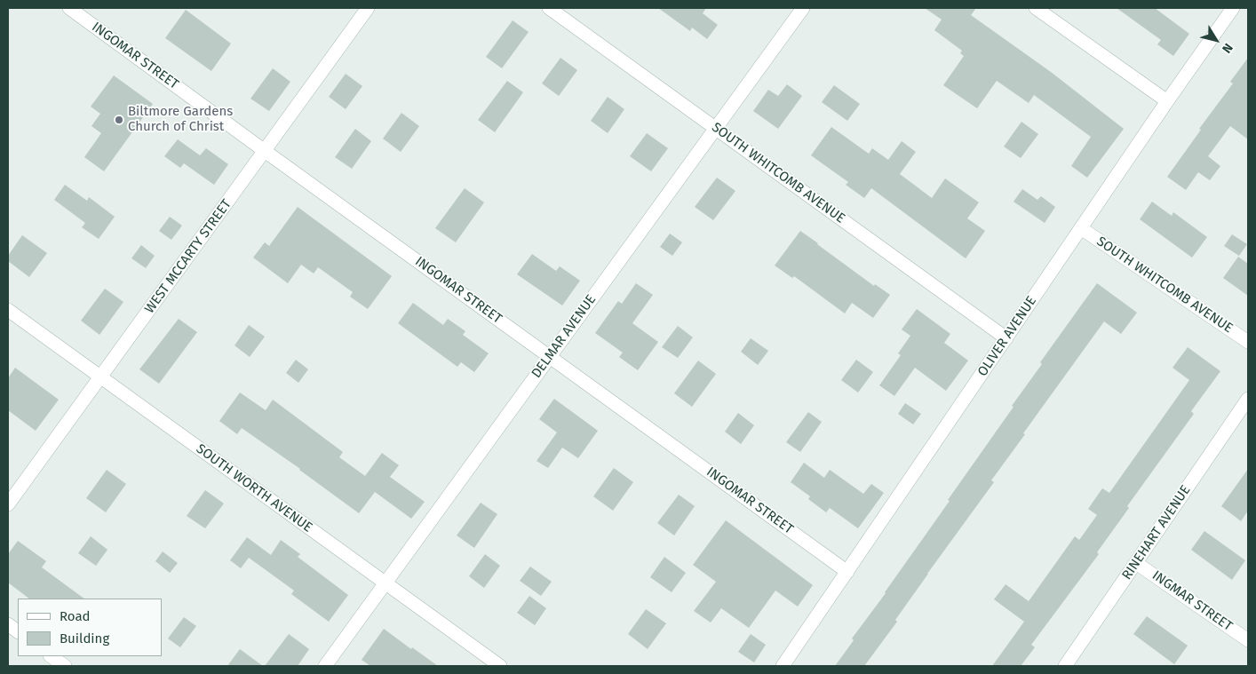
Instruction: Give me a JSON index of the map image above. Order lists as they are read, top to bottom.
{
  "streets": {
    "street": [
      "INGOMAR STREET",
      "SOUTH WHITCOMB AVENUE",
      "WEST MCCARTY STREET",
      "DELMAR AVENUE",
      "OLIVER AVENUE",
      "SOUTH WORTH AVENUE",
      "RINEHART AVENUE",
      "INGMAR STREET"
    ]
  },
  "crossings": [
    ["INGOMAR STREET", "WEST MCCARTY STREET"],
    ["INGOMAR STREET", "DELMAR AVENUE"],
    ["INGOMAR STREET", "OLIVER AVENUE"],
    ["SOUTH WHITCOMB AVENUE", "DELMAR AVENUE"],
    ["SOUTH WHITCOMB AVENUE", "OLIVER AVENUE"],
    ["WEST MCCARTY STREET", "SOUTH WORTH AVENUE"],
    ["DELMAR AVENUE", "SOUTH WORTH AVENUE"],
    ["RINEHART AVENUE", "INGMAR STREET"]
  ],
  "places": ["Biltmore Gardens Church of Christ"],
  "legend": ["Road", "Building"],
  "north": "bottom right"
}
